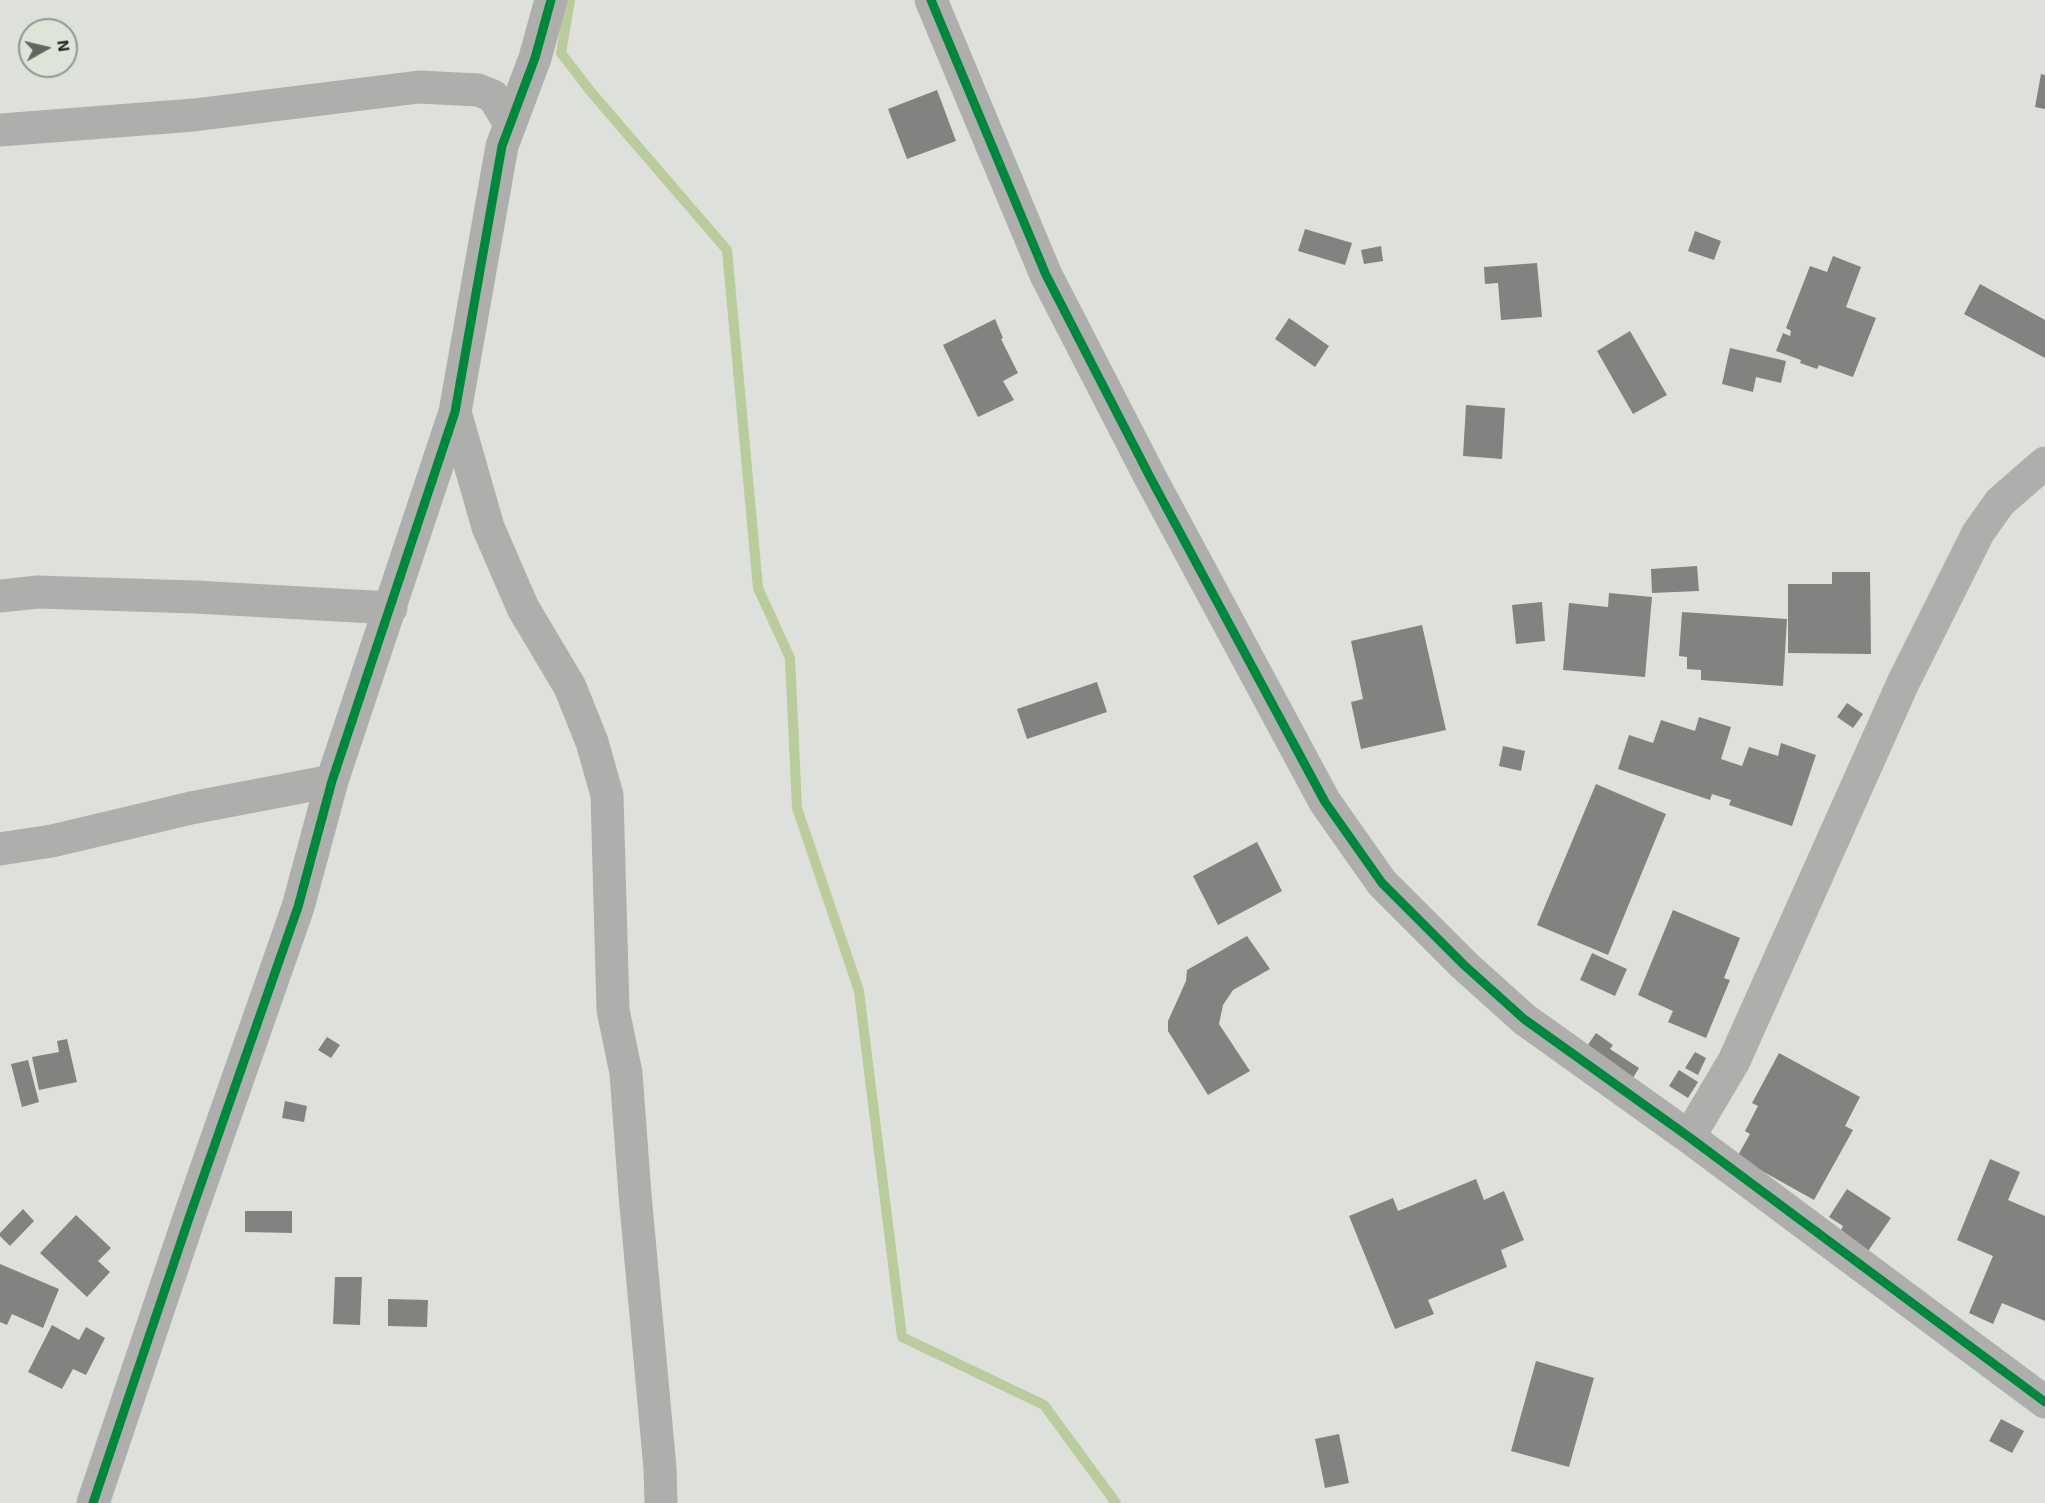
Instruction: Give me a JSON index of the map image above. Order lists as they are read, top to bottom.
{
  "north": "right"
}
